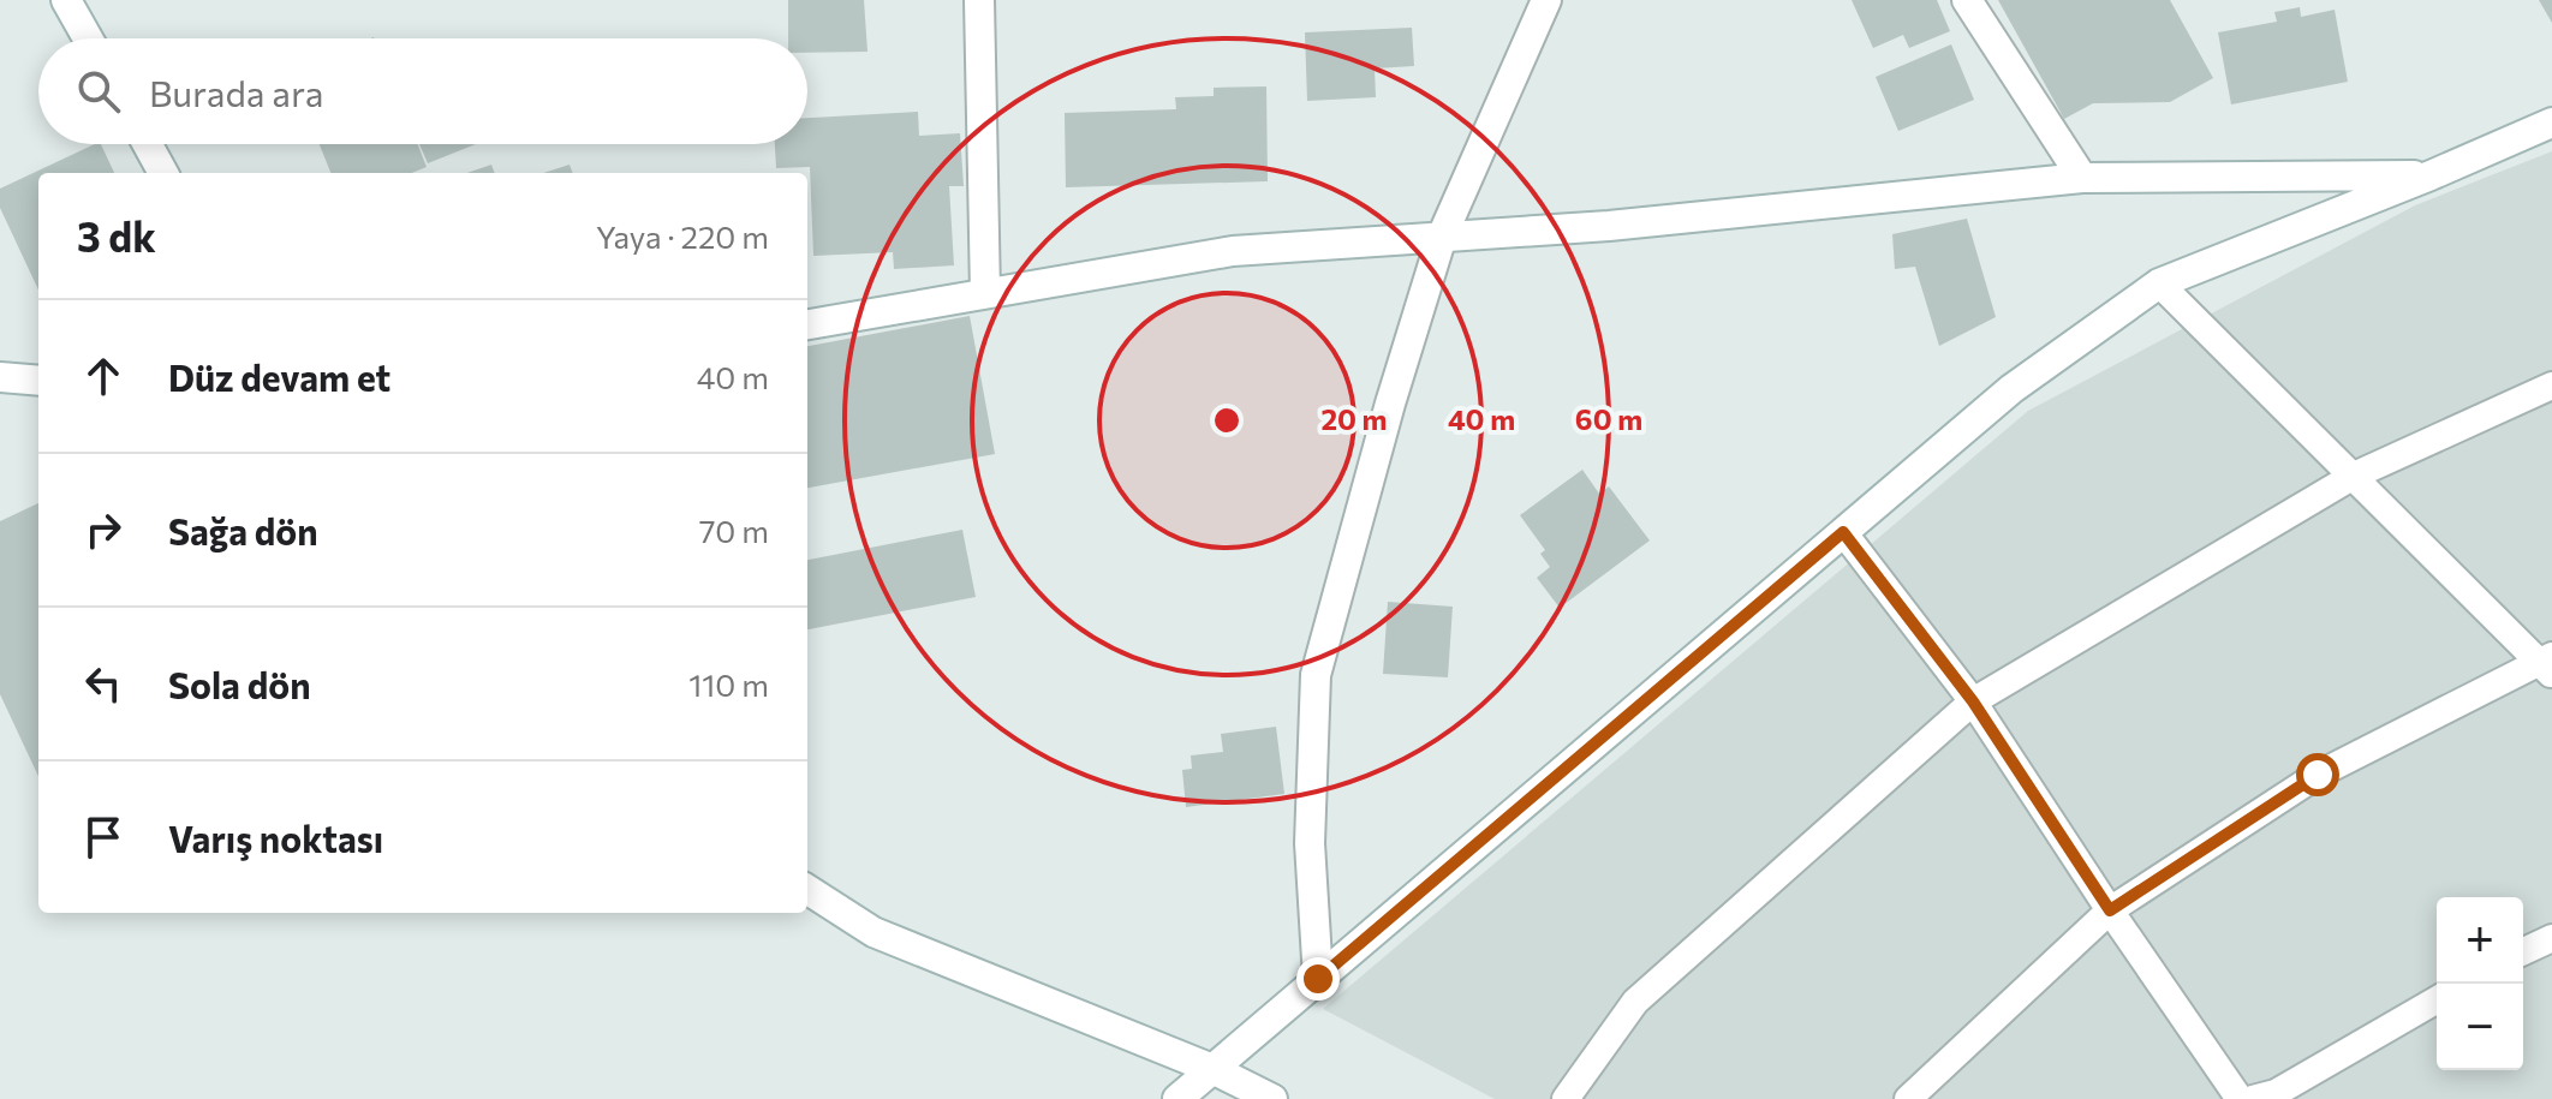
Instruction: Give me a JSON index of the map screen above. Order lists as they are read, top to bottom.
{
  "page": {
    "search": "Burada ara",
    "heading": ["3 dk", "Yaya · 220 m"],
    "list": [
      ["Düz devam et", "40 m"],
      ["Sağa dön", "70 m"],
      ["Sola dön", "110 m"],
      "Varış noktası"
    ],
    "map_buttons": ["+", "−"]
  },
  "rings": ["20 m", "40 m", "60 m"]
}
